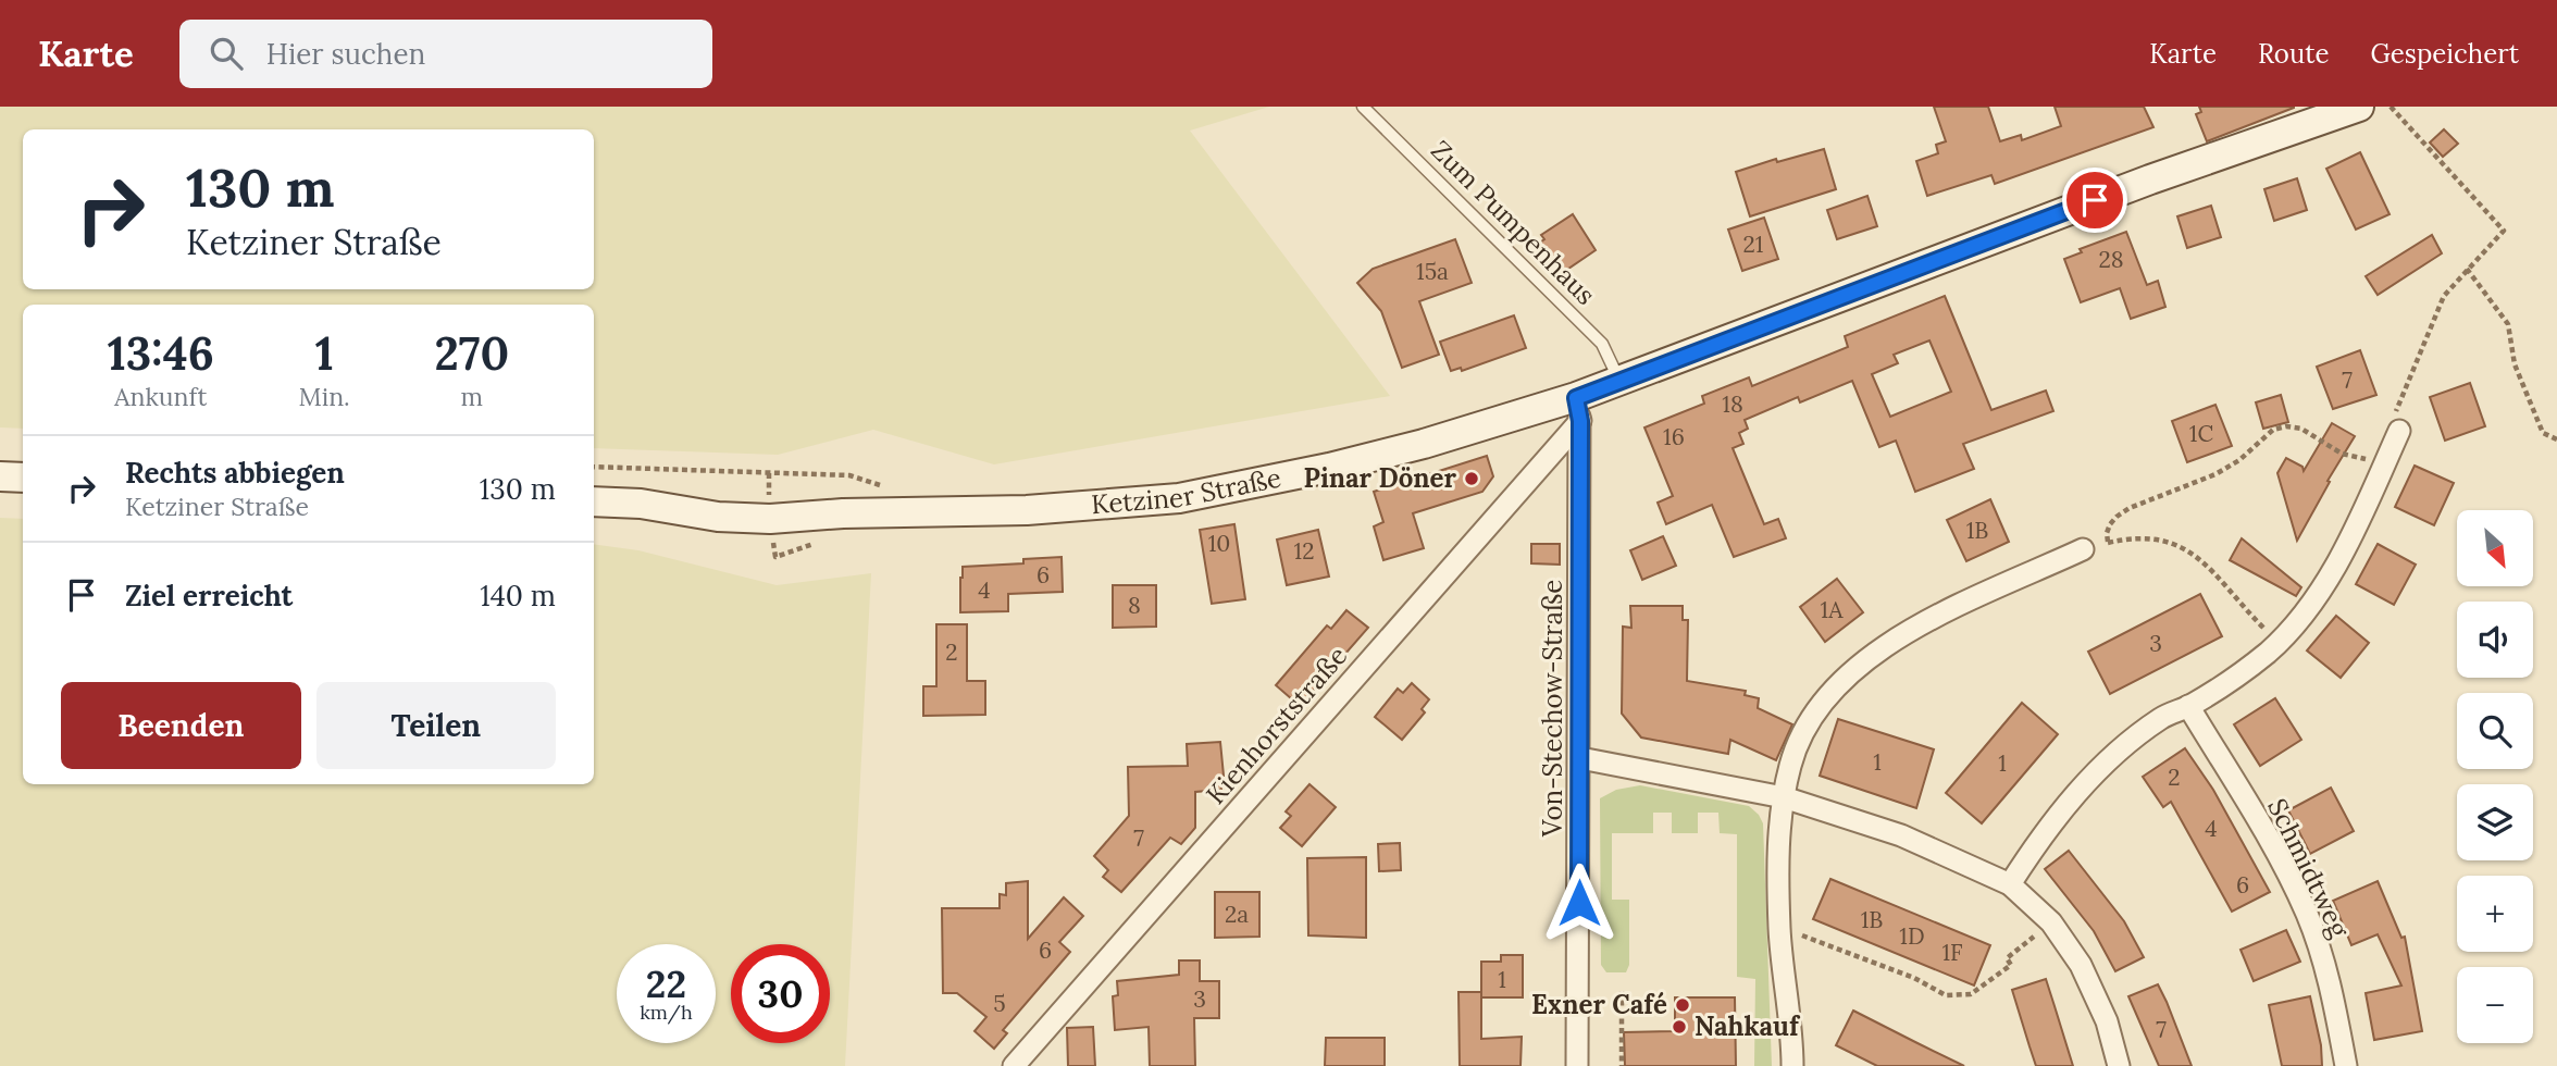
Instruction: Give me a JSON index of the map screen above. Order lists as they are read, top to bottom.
{
  "streets": {
    "street": [
      "Ketziner Straße",
      "Von-Stechow-Straße",
      "Kienhorststraße",
      "Schmidtweg"
    ],
    "lane": ["Zum Pumpenhaus"]
  },
  "crossings": [
    ["Zum Pumpenhaus", "Ketziner Straße"],
    ["Ketziner Straße", "Von-Stechow-Straße"],
    ["Ketziner Straße", "Kienhorststraße"],
    ["Von-Stechow-Straße", "Kienhorststraße"]
  ],
  "places": ["Pinar Döner", "Exner Café", "Nahkauf"],
  "house_numbers": [
    "21",
    "28",
    "15a",
    "7",
    "18",
    "1C",
    "16",
    "1B",
    "10",
    "12",
    "6",
    "4",
    "8",
    "1A",
    "3",
    "2",
    "1",
    "1",
    "2",
    "4",
    "7",
    "6",
    "2a",
    "1B",
    "1D",
    "6",
    "1F",
    "1",
    "3",
    "5",
    "7"
  ],
  "north": "bottom right",
  "page": {
    "header": "Karte",
    "search": "Hier suchen",
    "nav": ["Karte", "Route", "Gespeichert"],
    "turn": ["130 m", "Ketziner Straße"],
    "eta": [
      "13:46",
      "Ankunft",
      "1",
      "Min.",
      "270",
      "m"
    ],
    "list": [
      {
        "name": "Rechts abbiegen",
        "note": "Ketziner Straße",
        "value": "130 m"
      },
      {
        "name": "Ziel erreicht",
        "value": "140 m"
      }
    ],
    "map_buttons": ["+", "−"],
    "buttons": ["Beenden", "Teilen"],
    "speed": "22 km/h",
    "limit": "30"
  }
}
